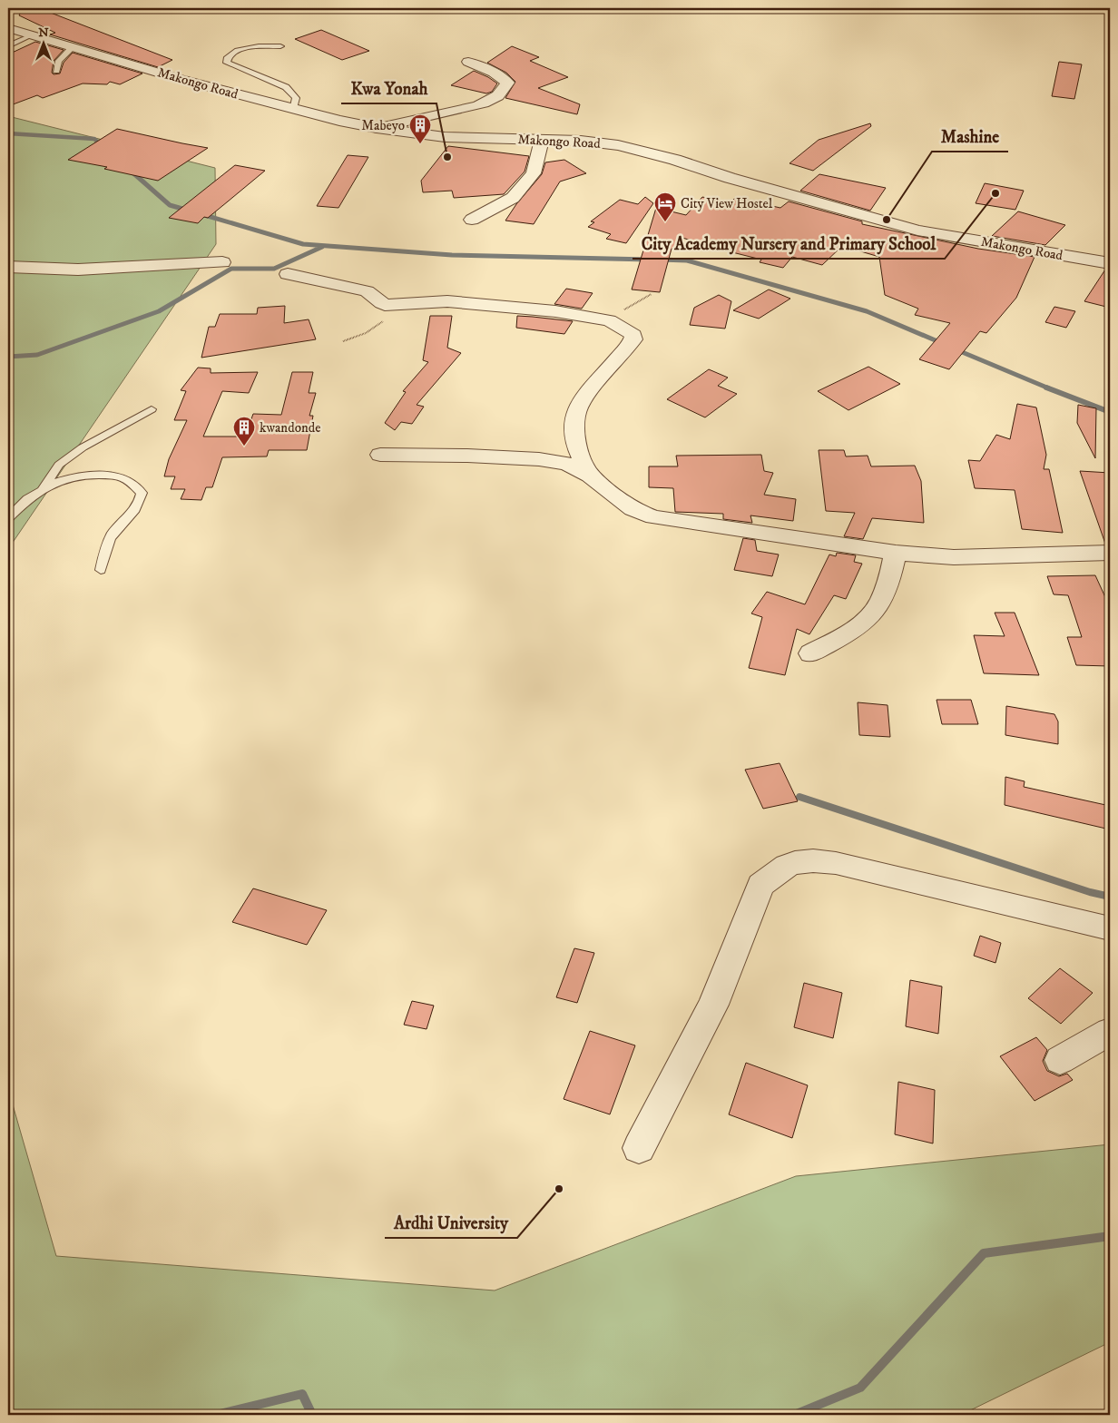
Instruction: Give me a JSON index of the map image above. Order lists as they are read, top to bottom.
{
  "streets": {
    "street": ["Makongo Road"]
  },
  "places": {
    "building": ["Mabeyo", "kwandonde"],
    "other": [
      "Kwa Yonah",
      "City Academy Nursery and Primary School",
      "Mashine",
      "Ardhi University"
    ],
    "hotel": ["City View Hostel"]
  },
  "north": "top"
}
